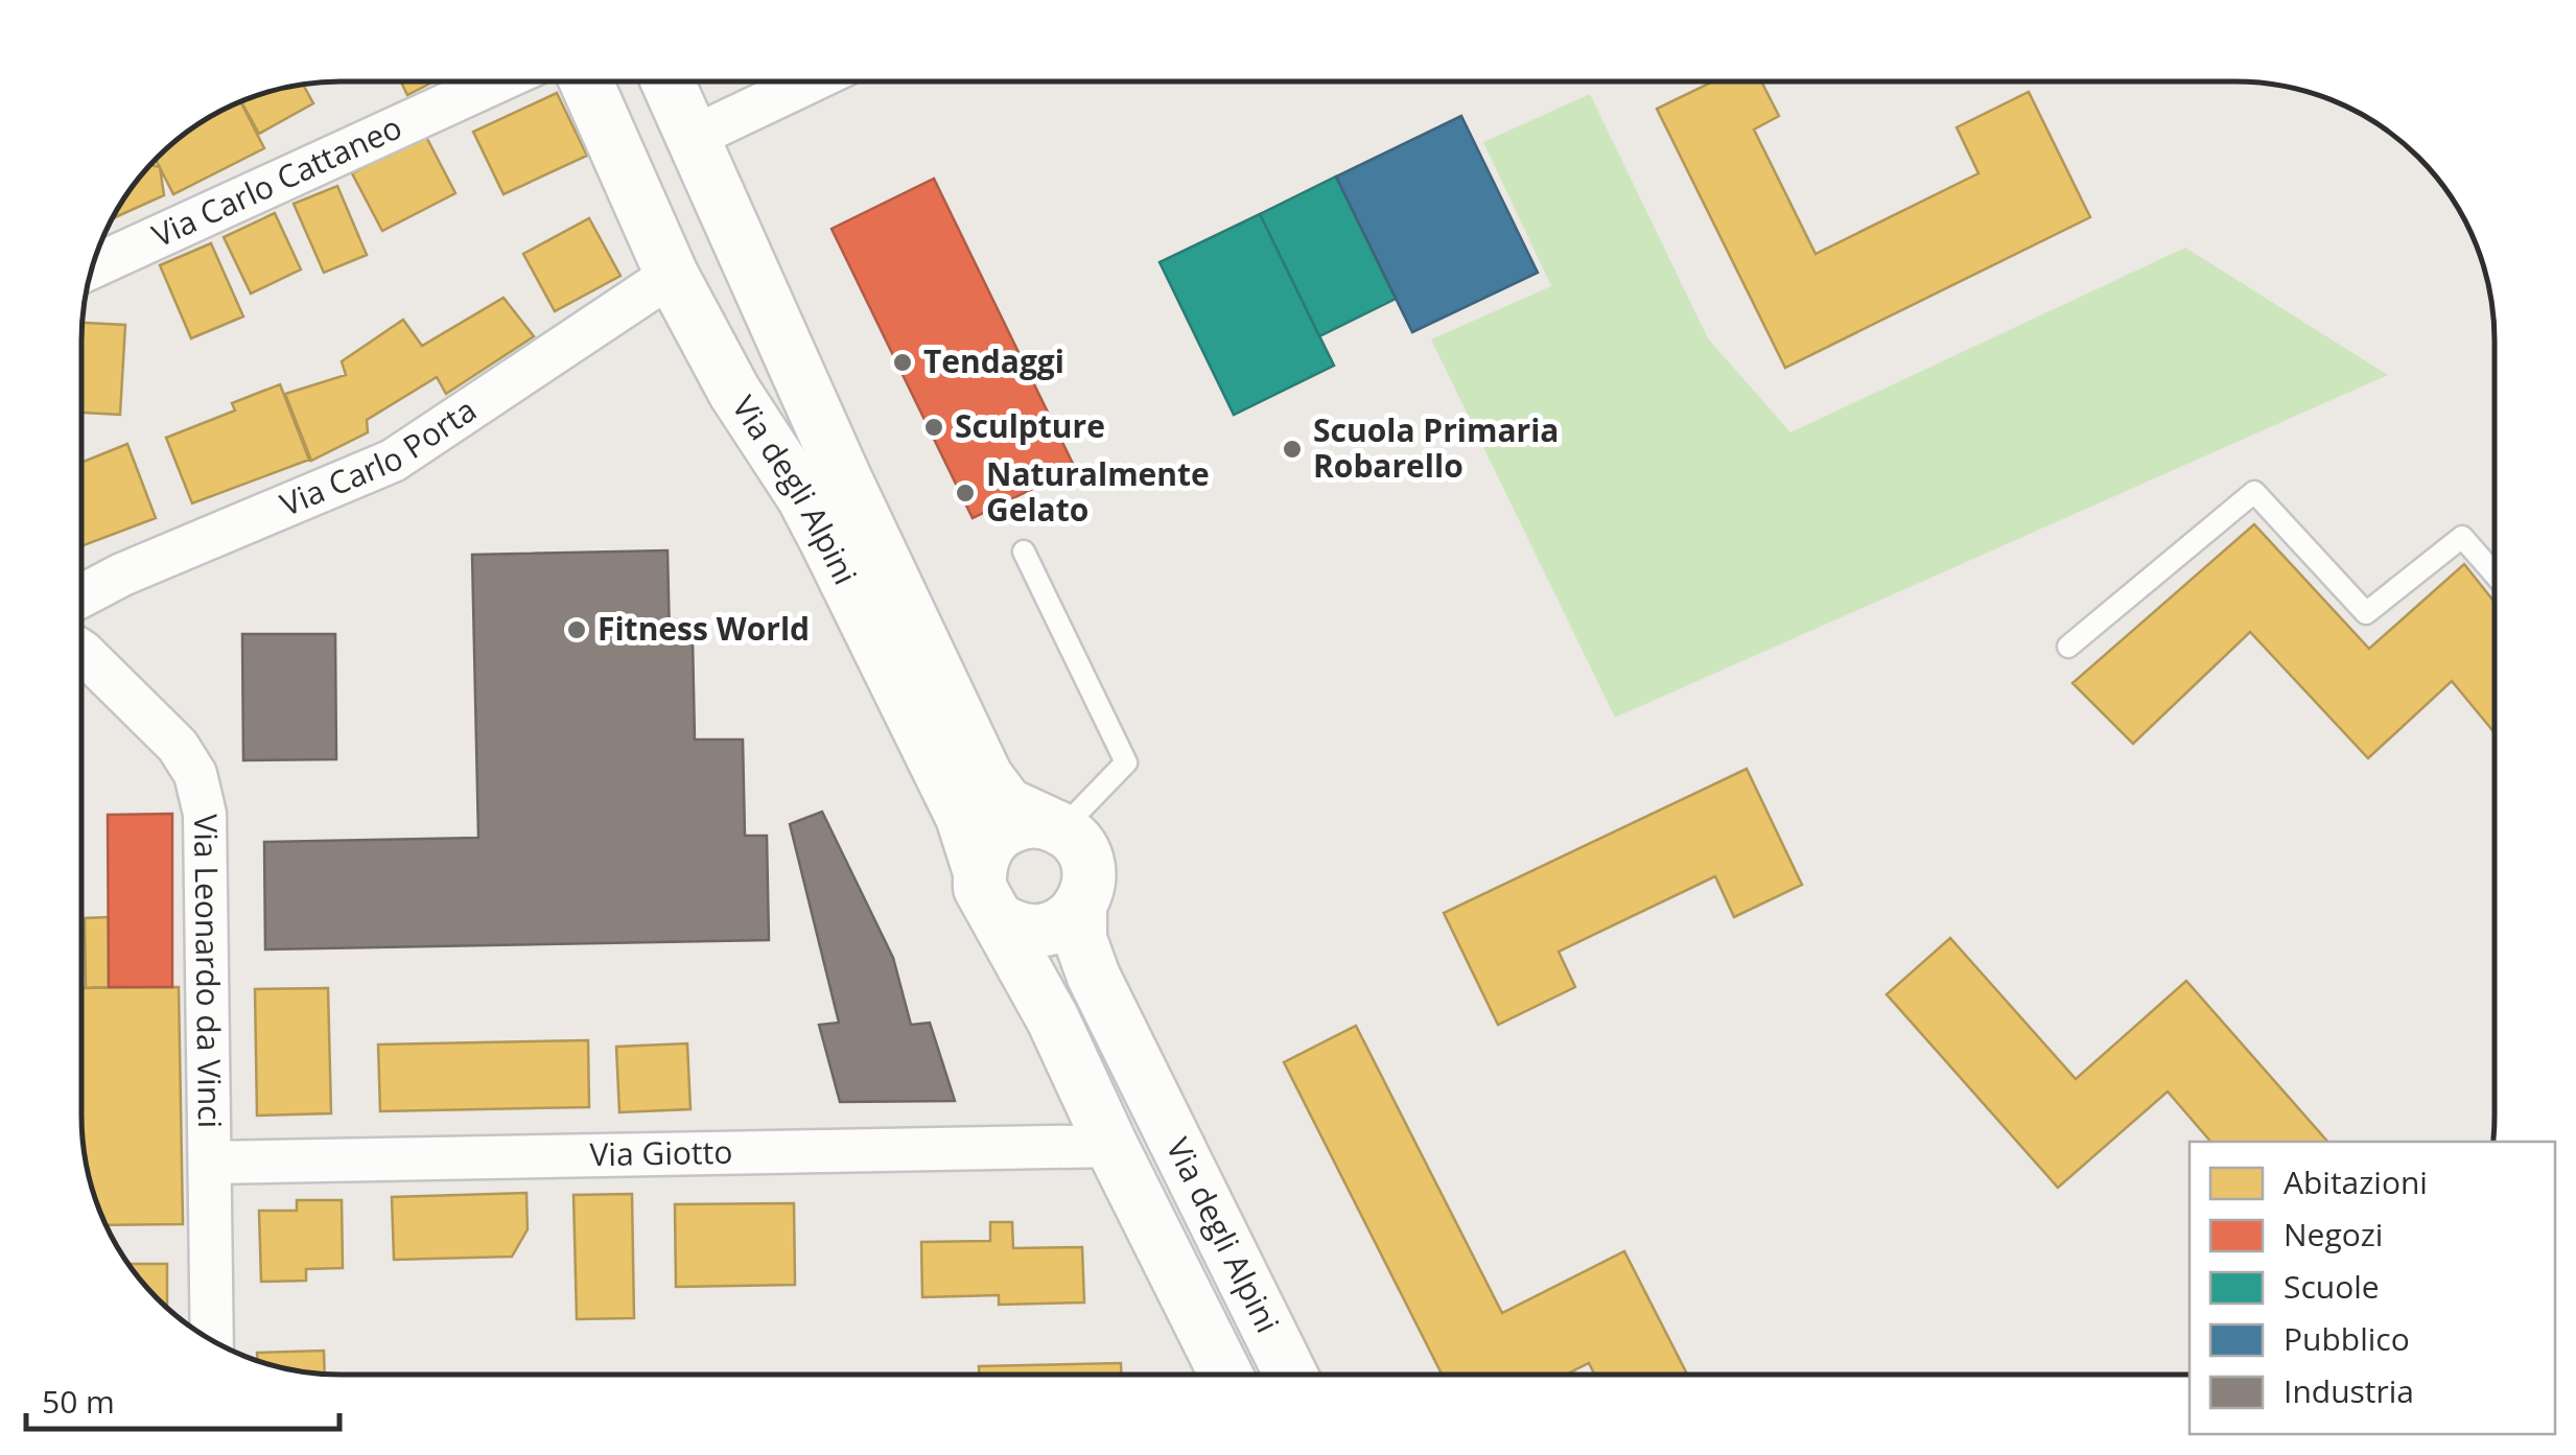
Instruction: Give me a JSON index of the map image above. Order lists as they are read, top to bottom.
{
  "streets": {
    "street": [
      "Via Carlo Cattaneo",
      "Via Carlo Porta",
      "Via degli Alpini",
      "Via Leonardo da Vinci",
      "Via Giotto"
    ]
  },
  "crossings": [
    ["Via Carlo Porta", "Via degli Alpini"],
    ["Via Leonardo da Vinci", "Via Giotto"]
  ],
  "places": [
    "Tendaggi",
    "Sculpture",
    "Scuola Primaria Robarello",
    "Naturalmente Gelato",
    "Fitness World"
  ],
  "legend": [
    "Abitazioni",
    "Negozi",
    "Scuole",
    "Pubblico",
    "Industria"
  ],
  "scale_bar": "50 m"
}
